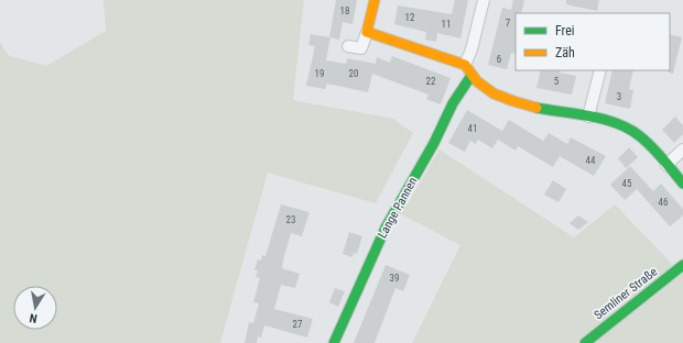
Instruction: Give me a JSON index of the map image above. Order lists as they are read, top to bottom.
{
  "streets": {
    "street": ["Lange Pannen", "Semliner Straße"]
  },
  "house_numbers": [
    "18",
    "12",
    "7",
    "11",
    "6",
    "19",
    "20",
    "22",
    "5",
    "3",
    "41",
    "44",
    "45",
    "46",
    "23",
    "39",
    "27"
  ],
  "legend": ["Frei", "Zäh"],
  "north": "bottom"
}
